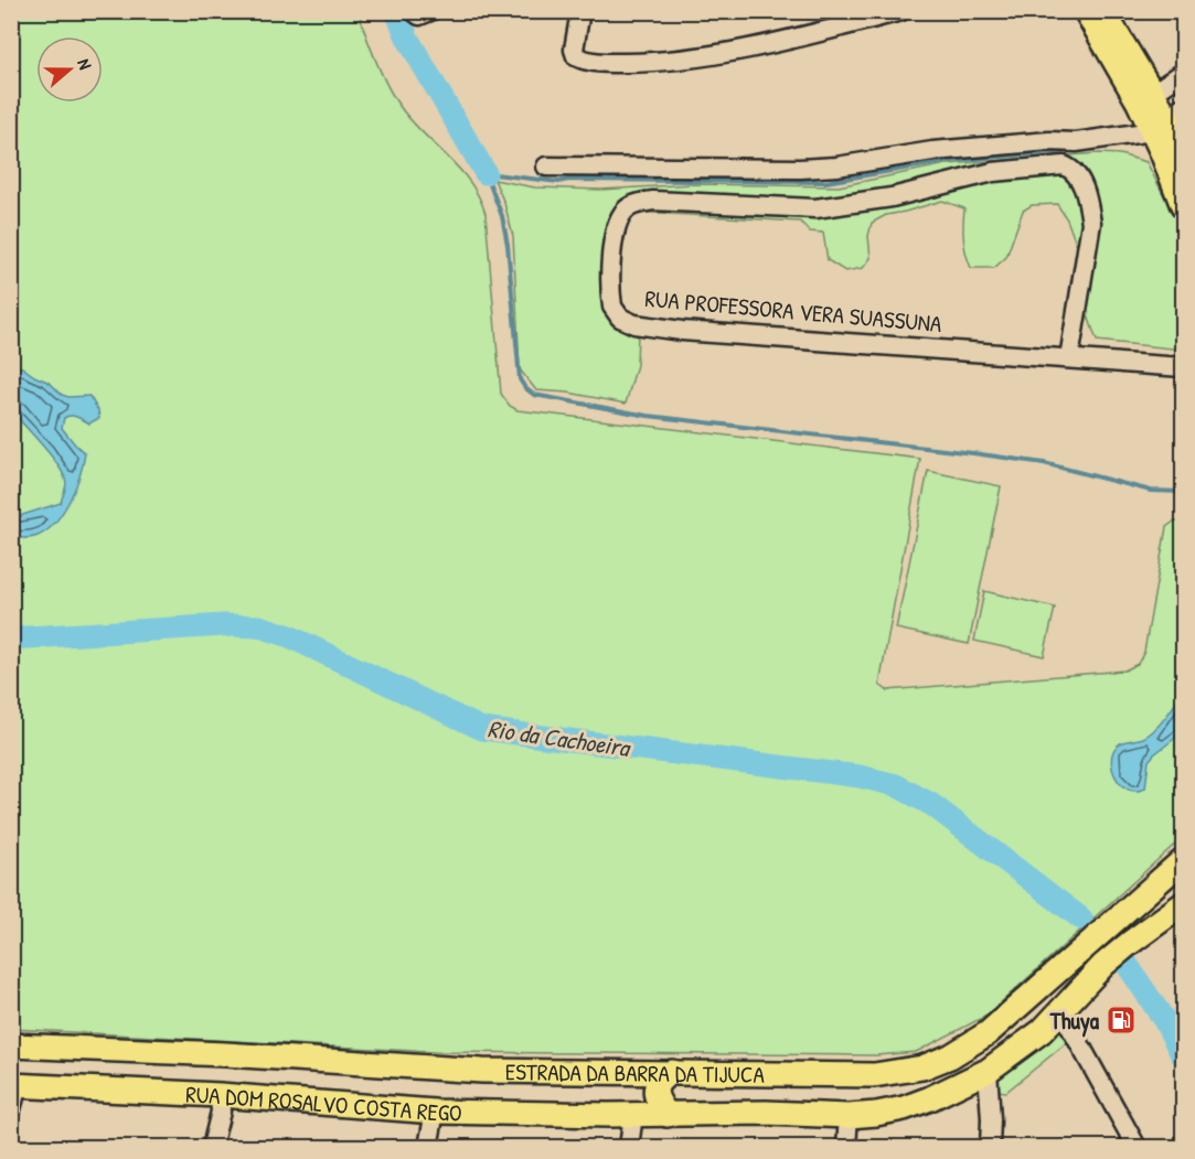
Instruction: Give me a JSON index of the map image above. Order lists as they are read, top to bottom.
{
  "streets": {
    "main road": ["ESTRADA DA BARRA DA TIJUCA", "RUA DOM ROSALVO COSTA REGO"],
    "street": ["RUA PROFESSORA VERA SUASSUNA"]
  },
  "crossings": [
    ["ESTRADA DA BARRA DA TIJUCA", "RUA DOM ROSALVO COSTA REGO"]
  ],
  "water": ["Rio da Cachoeira"],
  "places": {
    "fuel station": ["Thuya"]
  },
  "north": "right"
}
